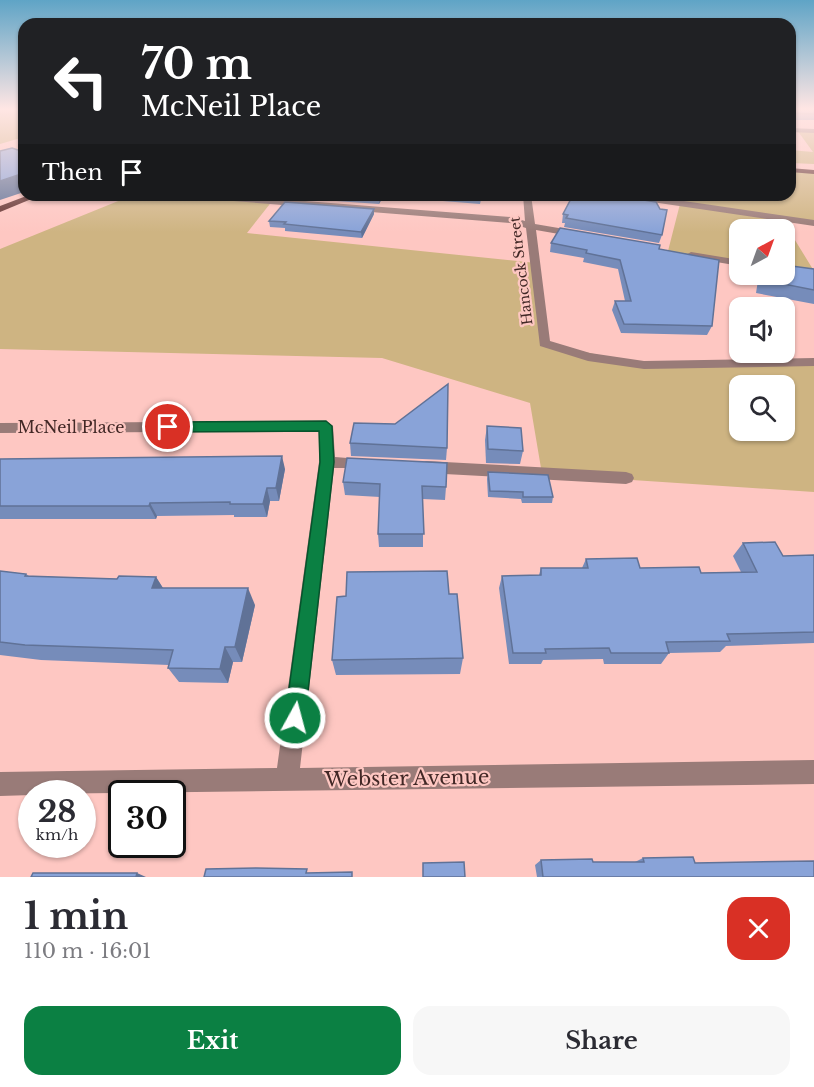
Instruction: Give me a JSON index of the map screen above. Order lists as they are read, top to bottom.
{
  "streets": {
    "street": ["Hancock Street", "McNeil Place", "Webster Avenue"]
  },
  "crossings": [
    ["McNeil Place", "Webster Avenue"]
  ],
  "north": "top right",
  "page": {
    "turn": ["70 m", "McNeil Place"],
    "then": "Then",
    "speed": "28 km/h",
    "limit": "30",
    "heading": ["1 min", "110 m · 16:01"],
    "buttons": ["Exit", "Share"]
  }
}
